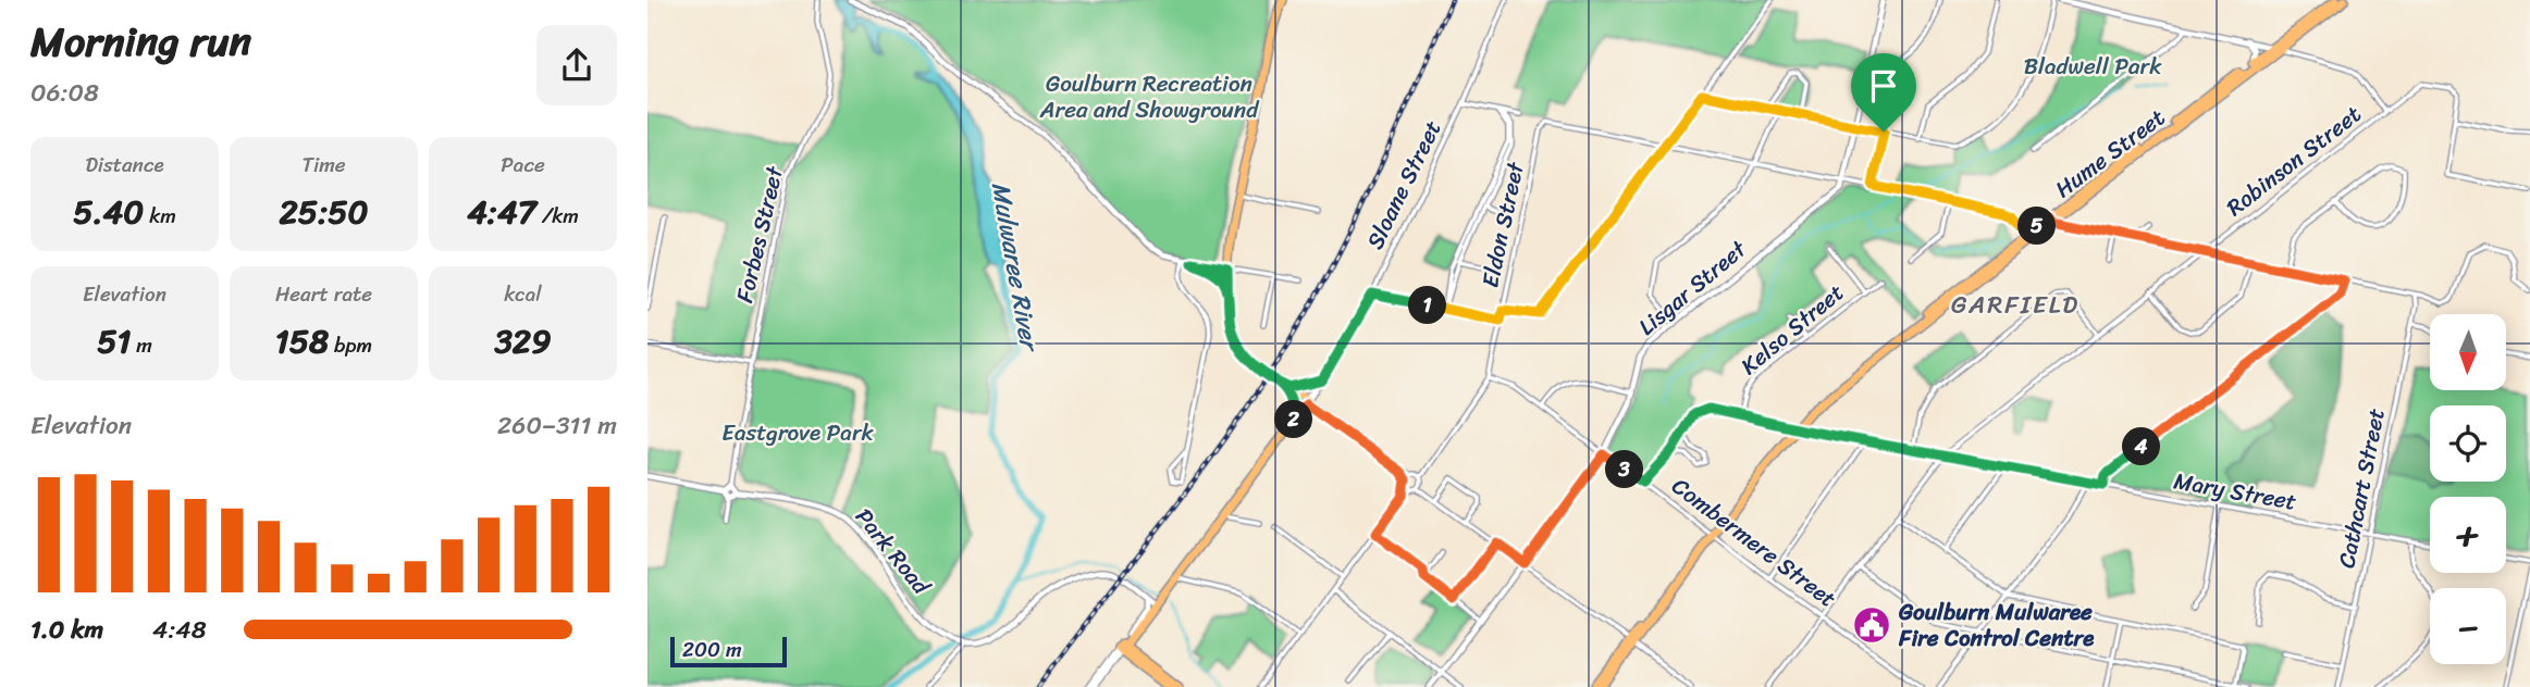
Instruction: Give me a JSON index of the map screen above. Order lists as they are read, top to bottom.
{
  "streets": {
    "main road": ["Hume Street", "Sloane Street"],
    "street": [
      "Robinson Street",
      "Eldon Street",
      "Forbes Street",
      "Lisgar Street",
      "Kelso Street",
      "Cathcart Street",
      "Mary Street",
      "Combermere Street",
      "Park Road"
    ]
  },
  "crossings": [
    ["Hume Street", "Mary Street"],
    ["Hume Street", "Combermere Street"],
    ["Robinson Street", "Mary Street"],
    ["Robinson Street", "Combermere Street"],
    ["Eldon Street", "Combermere Street"],
    ["Lisgar Street", "Combermere Street"],
    ["Kelso Street", "Mary Street"],
    ["Cathcart Street", "Mary Street"]
  ],
  "districts": ["GARFIELD"],
  "water": ["Mulwaree River"],
  "parks": ["Bladwell Park", "Goulburn Recreation Area and Showground", "Eastgrove Park"],
  "places": {
    "public building": ["Goulburn Mulwaree Fire Control Centre"]
  },
  "scale_bar": "200 m",
  "north": "bottom",
  "page": {
    "heading": ["Morning run", "06:08"],
    "stats": [
      ["Distance", "5.40 km"],
      ["Time", "25:50"],
      ["Pace", "4:47 /km"],
      ["Elevation", "51 m"],
      ["Heart rate", "158 bpm"],
      ["kcal", "329"]
    ],
    "pins": [
      "5",
      "1",
      "2",
      "4",
      "3"
    ],
    "map_buttons": ["+", "−"],
    "chart": ["Elevation", "260–311 m"],
    "list": [
      {
        "name": "1.0 km",
        "note": "4:48"
      }
    ],
    "scale": "200 m"
  }
}
